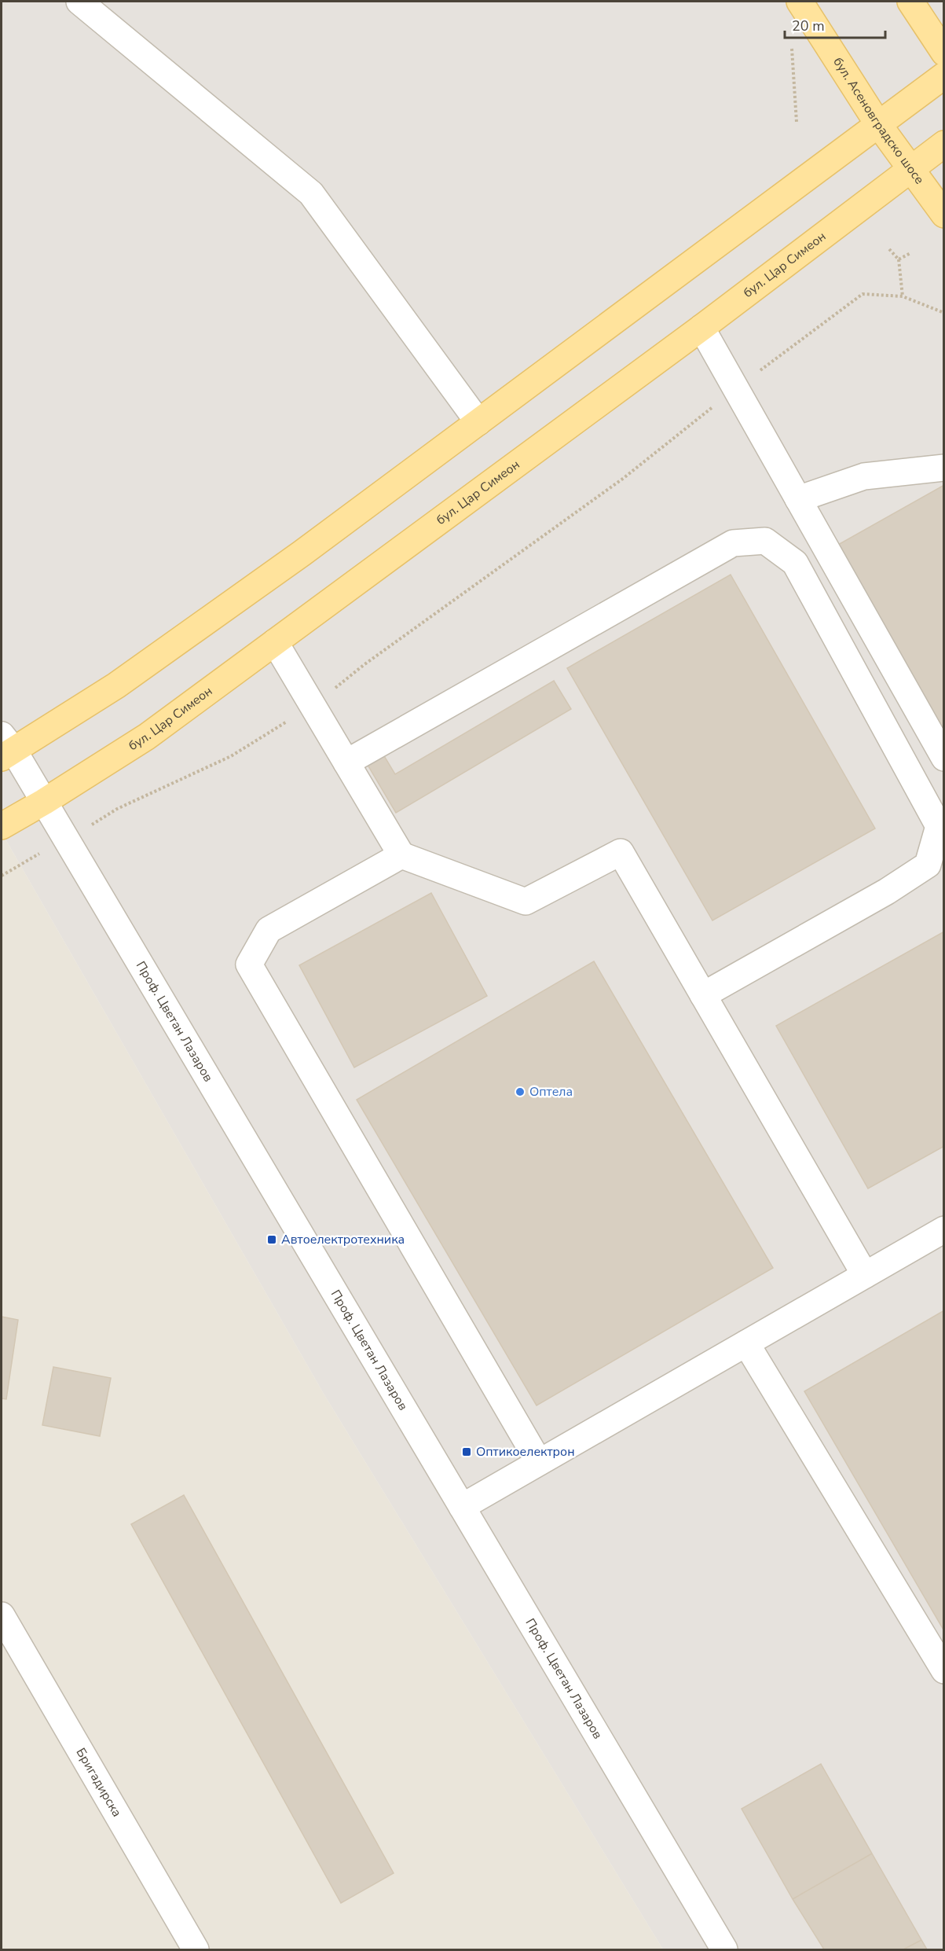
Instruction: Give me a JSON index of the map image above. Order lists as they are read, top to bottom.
{
  "streets": {
    "main road": ["бул. Асеновградско шосе", "бул. Цар Симеон"],
    "street": ["Проф. Цветан Лазаров", "Бригадирска"]
  },
  "crossings": [
    ["бул. Асеновградско шосе", "бул. Цар Симеон"],
    ["бул. Цар Симеон", "Проф. Цветан Лазаров"]
  ],
  "places": {
    "other": ["Оптела"],
    "transit": ["Автоелектротехника", "Оптикоелектрон"]
  },
  "scale_bar": "20 m"
}
